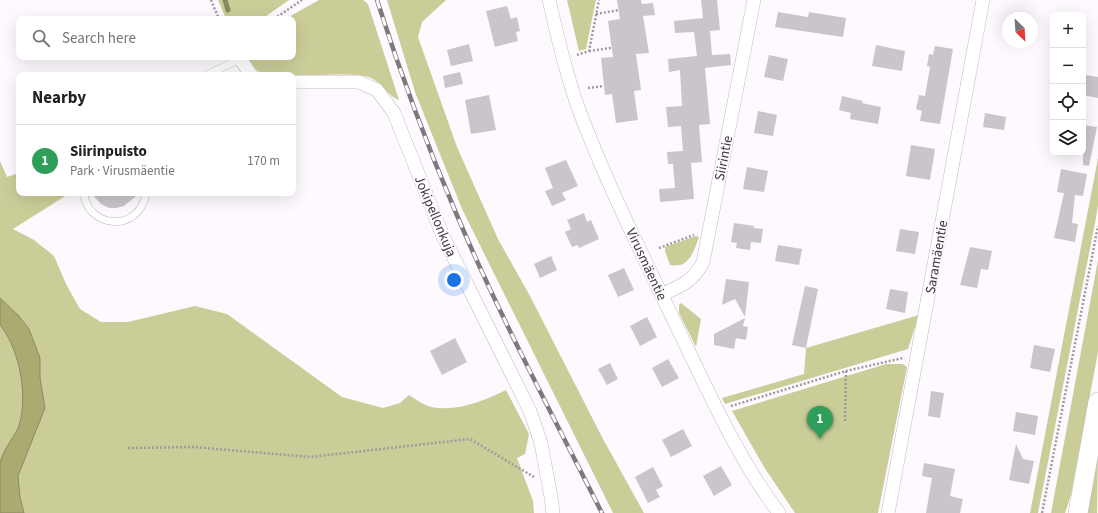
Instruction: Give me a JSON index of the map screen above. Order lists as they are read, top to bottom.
{
  "streets": {
    "street": [
      "Siirintie",
      "Jokipellonkuja",
      "Saramäentie",
      "Virusmäentie"
    ]
  },
  "crossings": [
    ["Siirintie", "Virusmäentie"]
  ],
  "north": "bottom right",
  "page": {
    "map_buttons": ["+", "−"],
    "search": "Search here",
    "heading": "Nearby",
    "list": [
      {
        "mark": "1",
        "name": "Siirinpuisto",
        "note": "Park · Virusmäentie",
        "value": "170 m"
      }
    ],
    "pins": "1"
  }
}
